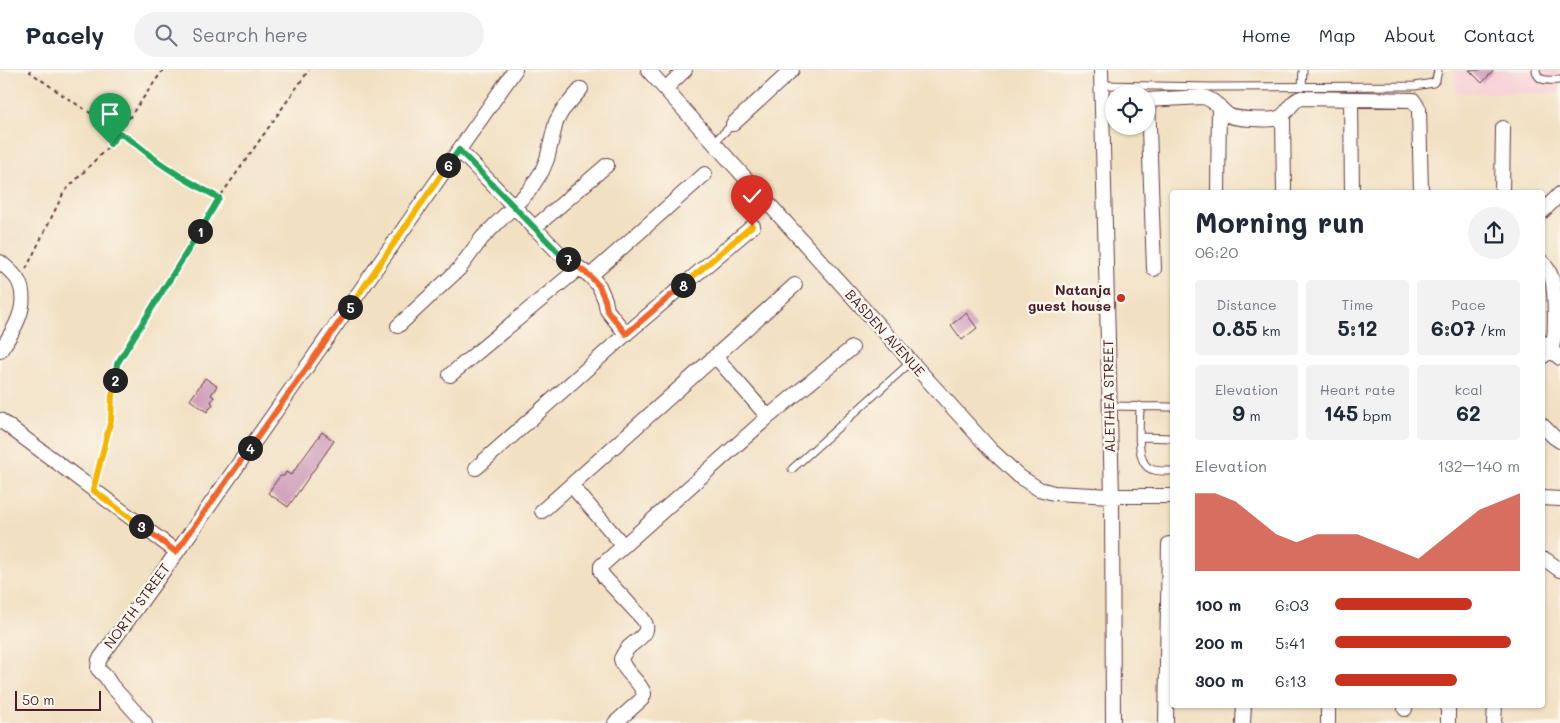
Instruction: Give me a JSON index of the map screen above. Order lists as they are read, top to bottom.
{
  "streets": {
    "street": ["BASDEN AVENUE", "ALETHEA STREET", "NORTH STREET"]
  },
  "crossings": [
    ["BASDEN AVENUE", "ALETHEA STREET"]
  ],
  "places": ["Natanja guest house"],
  "scale_bar": "50 m",
  "page": {
    "header": "Pacely",
    "search": "Search here",
    "nav": [
      "Home",
      "Map",
      "About",
      "Contact"
    ],
    "pins": [
      "6",
      "1",
      "7",
      "8",
      "5",
      "2",
      "4",
      "3"
    ],
    "heading": ["Morning run", "06:20"],
    "stats": [
      ["Distance", "0.85 km"],
      ["Time", "5:12"],
      ["Pace", "6:07 /km"],
      ["Elevation", "9 m"],
      ["Heart rate", "145 bpm"],
      ["kcal", "62"]
    ],
    "chart": ["Elevation", "132–140 m"],
    "list": [
      {
        "name": "100 m",
        "note": "6:03"
      },
      {
        "name": "200 m",
        "note": "5:41"
      },
      {
        "name": "300 m",
        "note": "6:13"
      }
    ],
    "scale": "50 m"
  }
}
